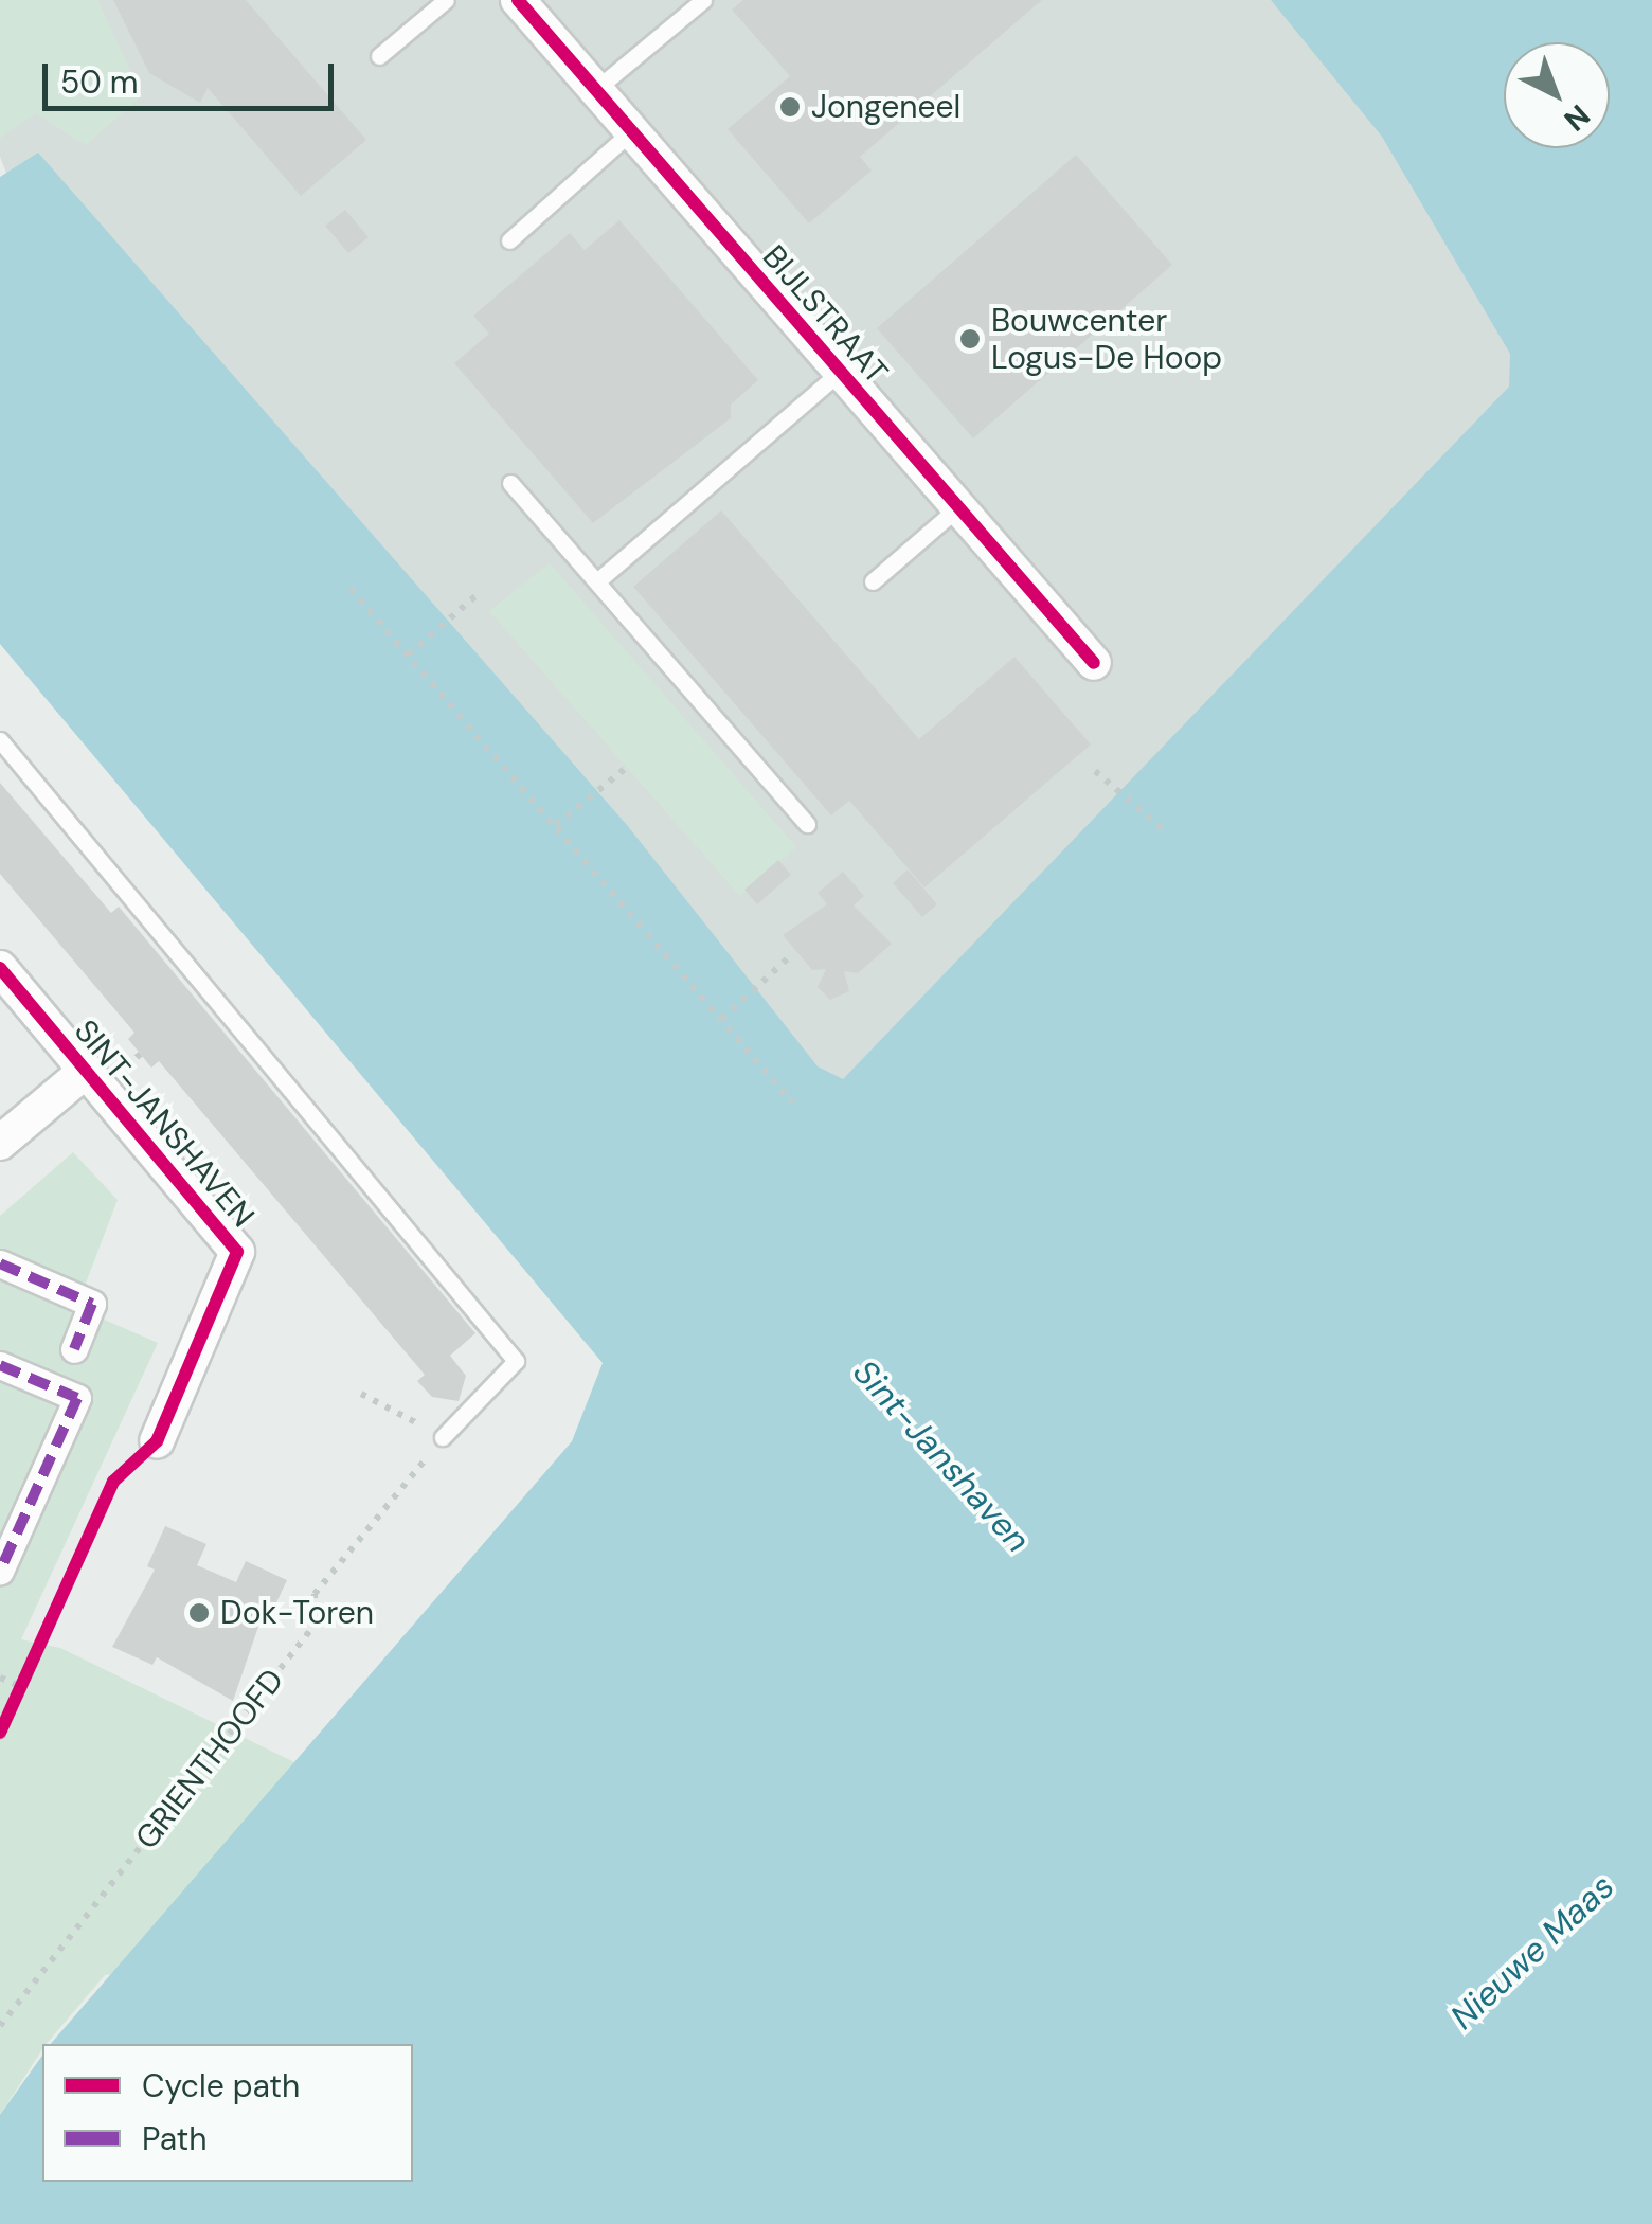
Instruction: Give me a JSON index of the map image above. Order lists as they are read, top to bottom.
{
  "streets": {
    "street": ["BIJLSTRAAT", "SINT-JANSHAVEN"],
    "path": ["GRIENTHOOFD"]
  },
  "water": ["Sint-Janshaven", "Nieuwe Maas"],
  "places": ["Jongeneel", "Bouwcenter Logus-De Hoop", "Dok-Toren"],
  "legend": ["Cycle path", "Path"],
  "scale_bar": "50 m",
  "north": "bottom right"
}
